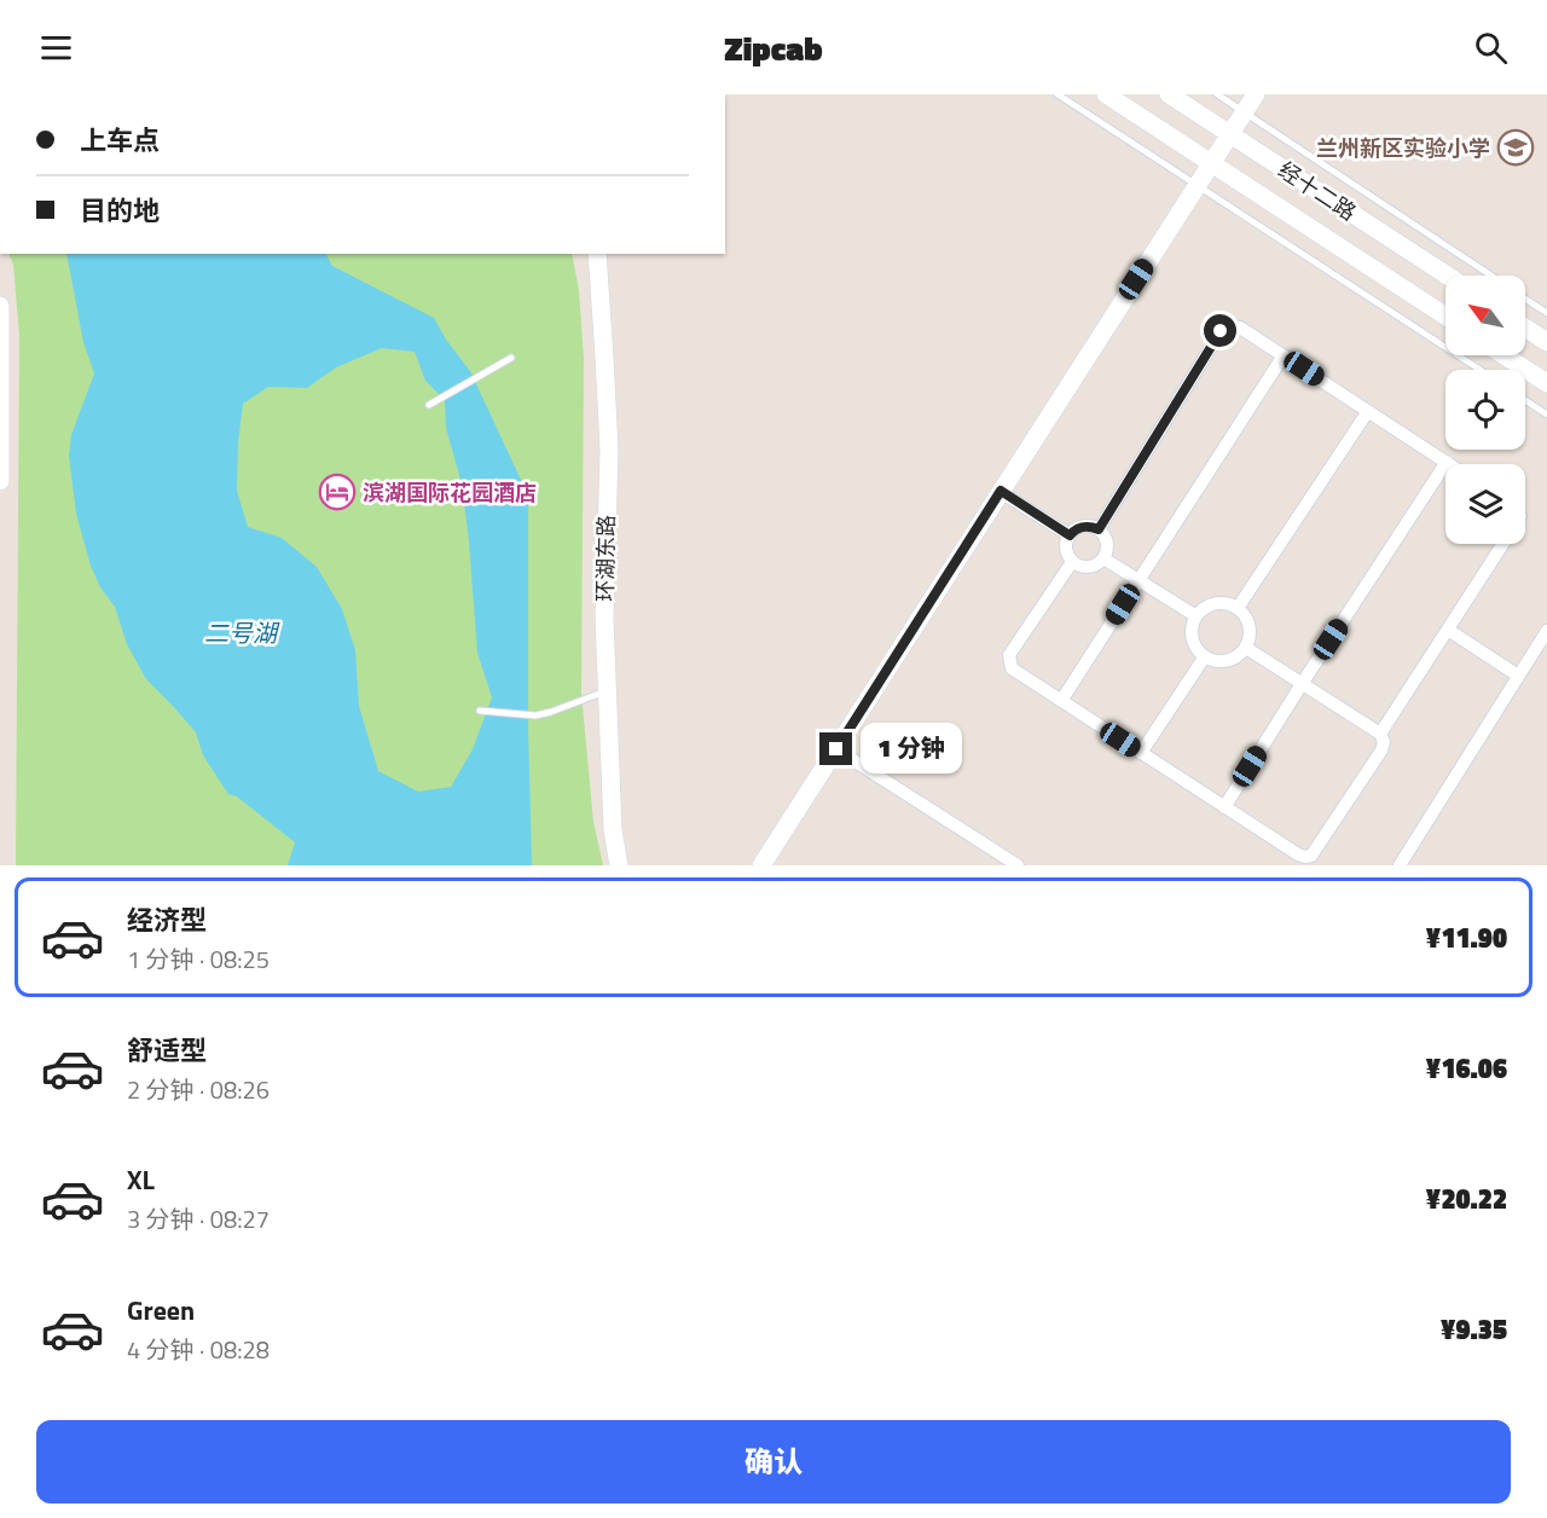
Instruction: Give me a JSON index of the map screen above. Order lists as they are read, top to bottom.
{
  "streets": {
    "street": ["经十二路", "环湖东路"]
  },
  "water": ["二号湖"],
  "places": {
    "school or university": ["兰州新区实验小学"],
    "hotel": ["滨湖国际花园酒店"]
  },
  "north": "top left",
  "page": {
    "header": "Zipcab",
    "banner": ["上车点", "目的地"],
    "bubble": "1 分钟",
    "list": [
      {
        "name": "经济型",
        "note": "1 分钟 · 08:25",
        "value": "¥11.90"
      },
      {
        "name": "舒适型",
        "note": "2 分钟 · 08:26",
        "value": "¥16.06"
      },
      {
        "name": "XL",
        "note": "3 分钟 · 08:27",
        "value": "¥20.22"
      },
      {
        "name": "Green",
        "note": "4 分钟 · 08:28",
        "value": "¥9.35"
      }
    ],
    "buttons": "确认"
  }
}
